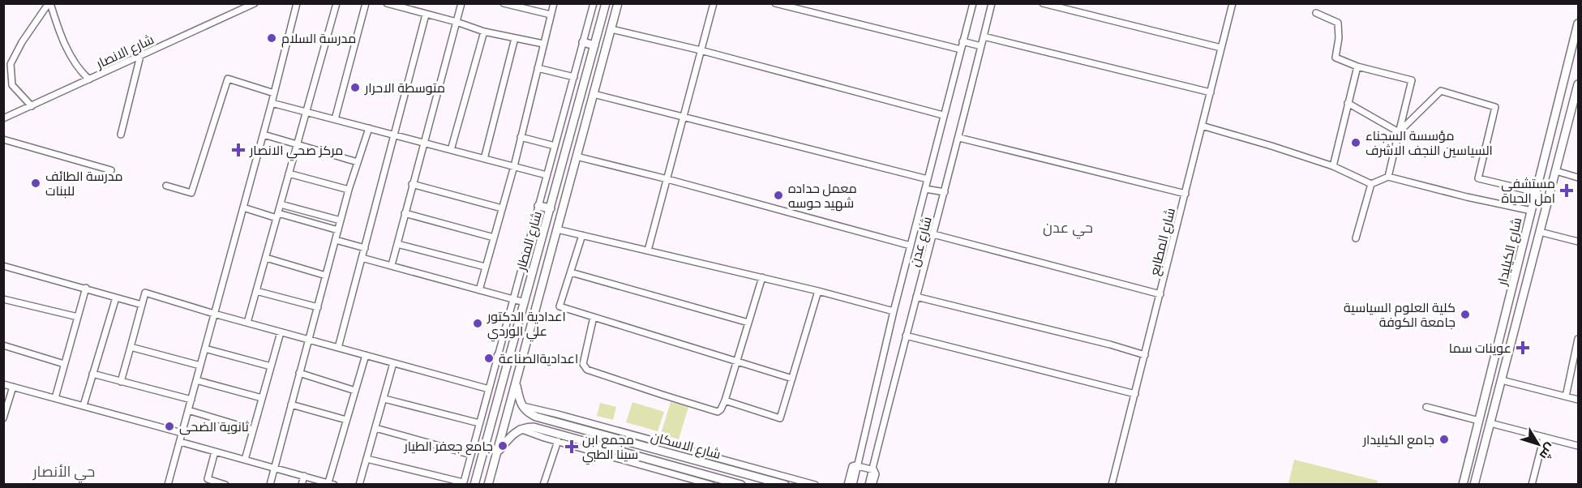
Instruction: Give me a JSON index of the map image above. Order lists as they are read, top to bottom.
{
  "streets": {
    "main road": ["شارع المطار", "شارع الكيليدار", "شارع الاسكان"],
    "street": ["شارع الانصار", "شارع عدن", "شارع المطابع"]
  },
  "crossings": [
    ["شارع المطار", "شارع الاسكان"]
  ],
  "districts": ["حي عدن", "حي الأنصار"],
  "places": {
    "other": [
      "مدرسة السلام",
      "متوسطة الاحرار",
      "مؤسسة السجناء السياسين النجف الاشرف",
      "مدرسة الطائف للبنات",
      "معمل حداده شهيد حوسه",
      "كلية العلوم السياسية جامعة الكوفة",
      "اعدادية الدكتور علي الوردي",
      "اعداديةالصناعة",
      "ثانوية الضحى",
      "جامع الكيليدار",
      "جامع جعفر الطيار"
    ],
    "health": [
      "مركز صحي الانصار",
      "مستشفى امل الحياة",
      "عوينات سما",
      "مجمع ابن سينا الطبي"
    ]
  },
  "north": "bottom right"
}
